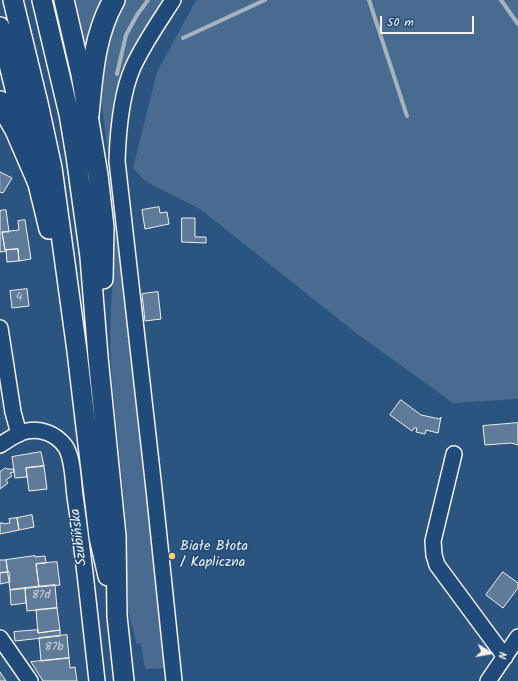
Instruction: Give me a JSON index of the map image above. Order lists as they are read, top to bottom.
{
  "streets": {
    "main road": ["Szubińska"]
  },
  "places": ["Białe Błota / Kapliczna"],
  "house_numbers": ["4", "87d", "87b"],
  "scale_bar": "50 m",
  "north": "right"
}
